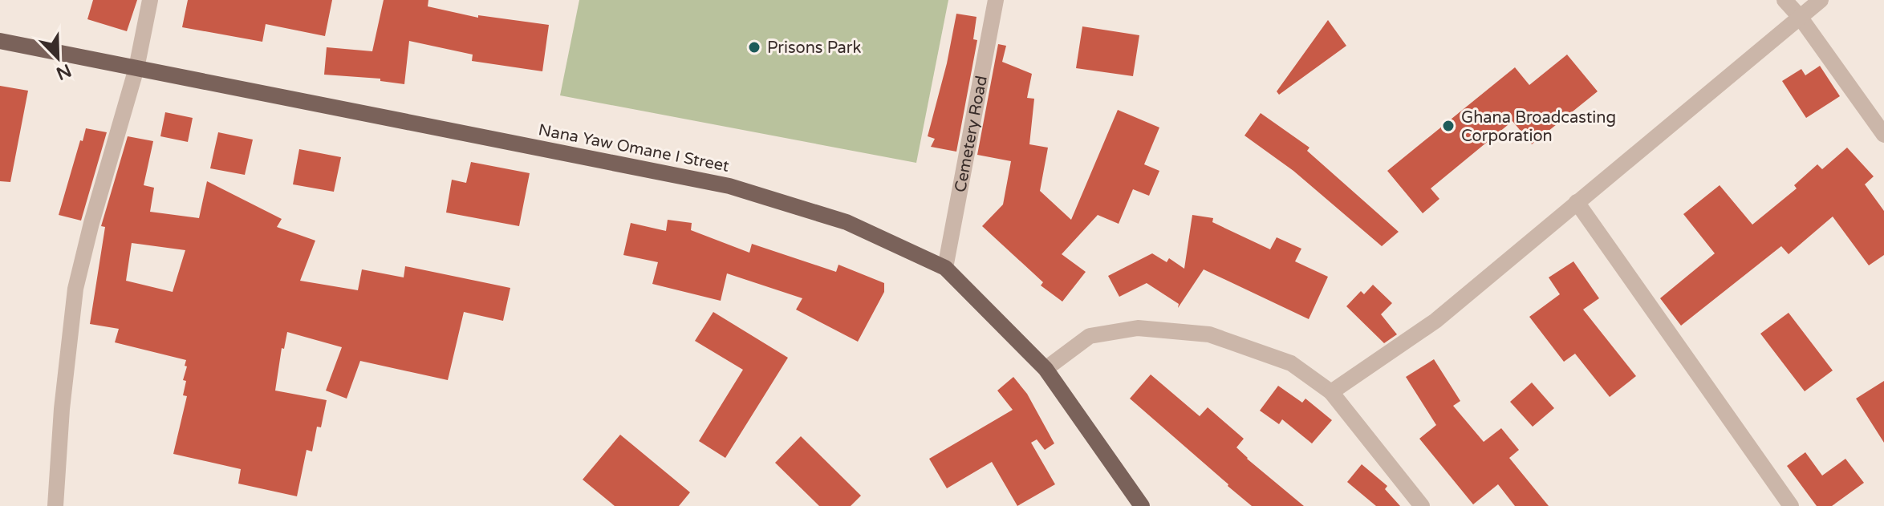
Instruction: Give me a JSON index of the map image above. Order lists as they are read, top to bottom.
{
  "streets": {
    "main road": ["Nana Yaw Omane I Street"],
    "street": ["Cemetery Road"]
  },
  "crossings": [
    ["Cemetery Road", "Nana Yaw Omane I Street"]
  ],
  "places": ["Prisons Park", "Ghana Broadcasting Corporation"],
  "north": "bottom right"
}
